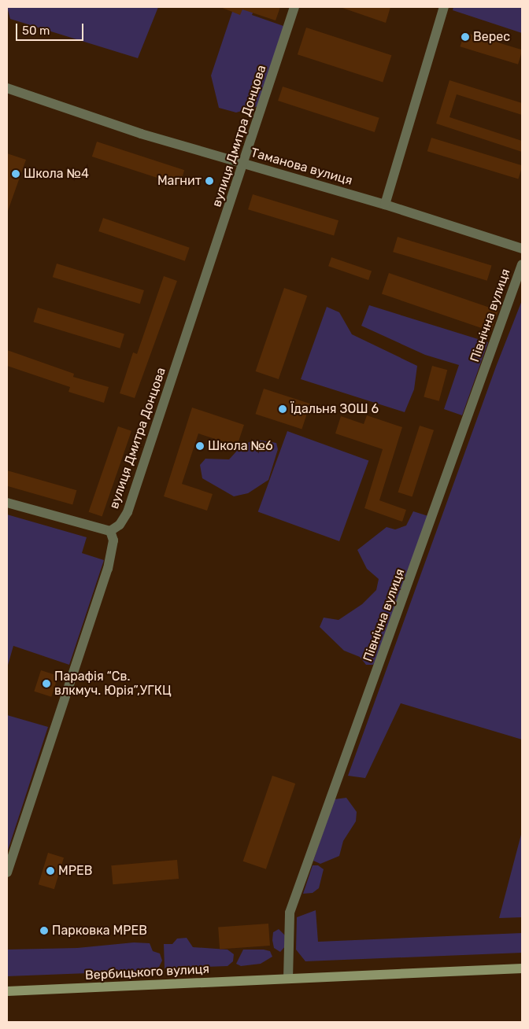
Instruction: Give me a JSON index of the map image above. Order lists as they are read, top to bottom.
{
  "streets": {
    "main road": ["Вербицького вулиця"],
    "street": ["вулиця Дмитра Донцова", "Таманова вулиця", "Північна вулиця"]
  },
  "crossings": [
    ["вулиця Дмитра Донцова", "Таманова вулиця"],
    ["Північна вулиця", "Вербицького вулиця"]
  ],
  "places": [
    "Верес",
    "Школа №4",
    "Магнит",
    "Їдальня ЗОШ 6",
    "Школа №6",
    "Парафія “Св. влкмуч. Юрія”,УГКЦ",
    "МРЕВ",
    "Парковка МРЕВ"
  ],
  "scale_bar": "50 m"
}
